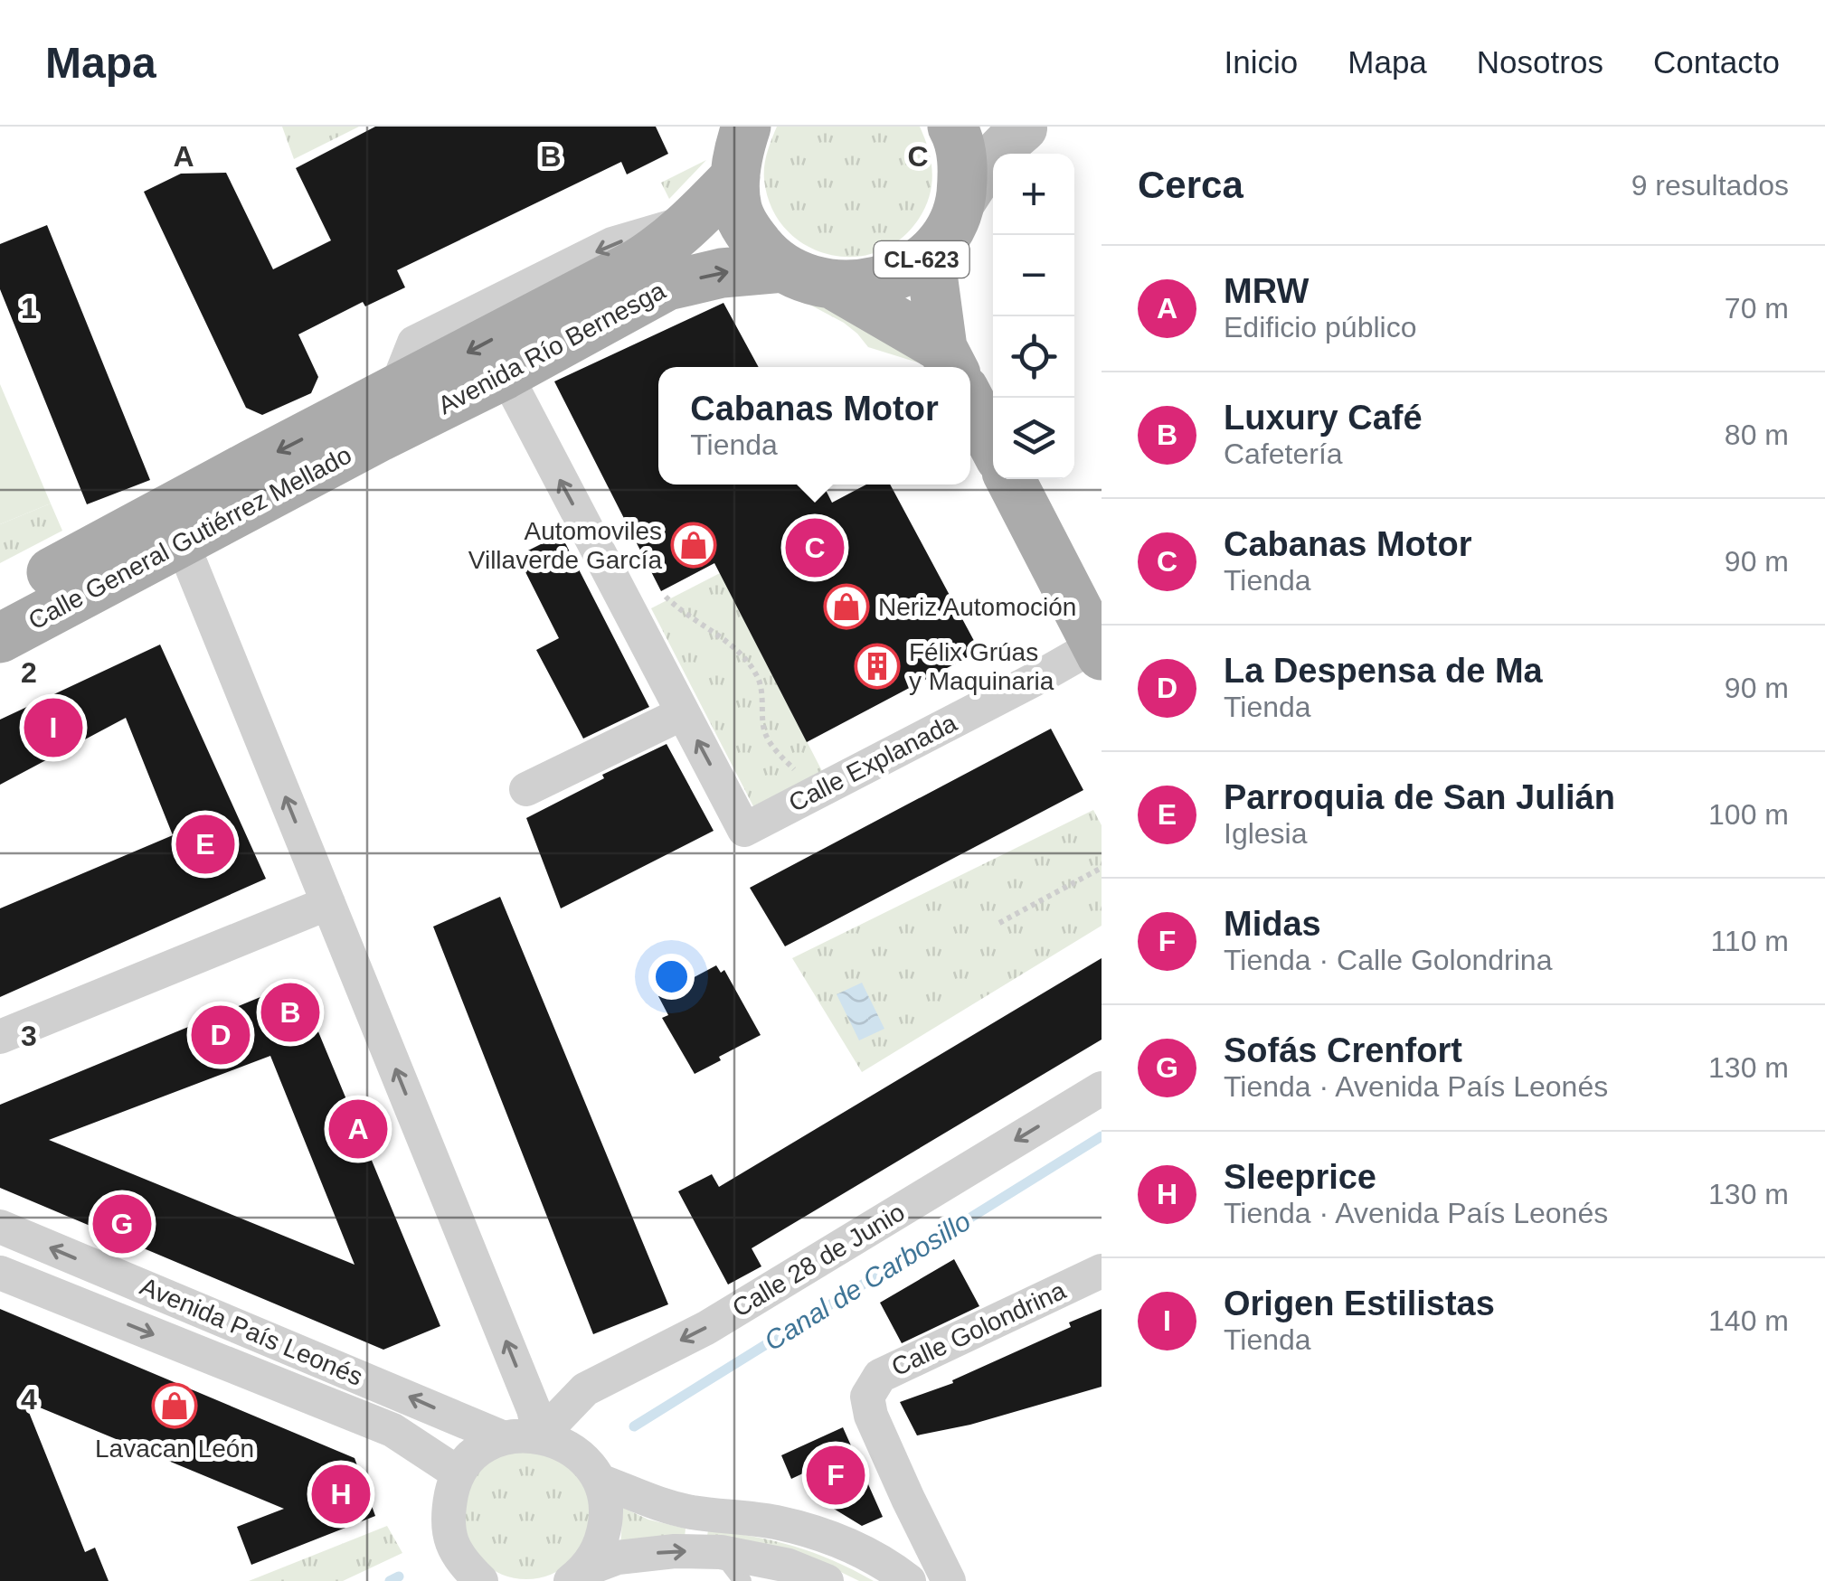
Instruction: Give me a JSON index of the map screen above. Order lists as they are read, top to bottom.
{
  "streets": {
    "main road": ["CL-623", "Avenida Río Bernesga", "Calle General Gutiérrez Mellado"],
    "street": [
      "Calle Explanada",
      "Calle 28 de Junio",
      "Calle Golondrina",
      "Avenida País Leonés"
    ]
  },
  "crossings": [
    ["CL-623", "Avenida Río Bernesga"],
    ["Avenida Río Bernesga", "Calle General Gutiérrez Mellado"]
  ],
  "one_way": ["Calle 28 de Junio"],
  "water": ["Canal de Carbosillo"],
  "places": {
    "shop": ["Automoviles Villaverde García", "Neriz Automoción", "Lavacan León"],
    "building": ["Félix Grúas y Maquinaria"]
  },
  "page": {
    "header": "Mapa",
    "nav": [
      "Inicio",
      "Mapa",
      "Nosotros",
      "Contacto"
    ],
    "heading": ["Cerca", "9 resultados"],
    "map_buttons": ["+", "−"],
    "list": [
      {
        "mark": "A",
        "name": "MRW",
        "note": "Edificio público",
        "value": "70 m"
      },
      {
        "mark": "B",
        "name": "Luxury Café",
        "note": "Cafetería",
        "value": "80 m"
      },
      {
        "mark": "C",
        "name": "Cabanas Motor",
        "note": "Tienda",
        "value": "90 m"
      },
      {
        "mark": "D",
        "name": "La Despensa de Ma",
        "note": "Tienda",
        "value": "90 m"
      },
      {
        "mark": "E",
        "name": "Parroquia de San Julián",
        "note": "Iglesia",
        "value": "100 m"
      },
      {
        "mark": "F",
        "name": "Midas",
        "note": "Tienda · Calle Golondrina",
        "value": "110 m"
      },
      {
        "mark": "G",
        "name": "Sofás Crenfort",
        "note": "Tienda · Avenida País Leonés",
        "value": "130 m"
      },
      {
        "mark": "H",
        "name": "Sleeprice",
        "note": "Tienda · Avenida País Leonés",
        "value": "130 m"
      },
      {
        "mark": "I",
        "name": "Origen Estilistas",
        "note": "Tienda",
        "value": "140 m"
      }
    ],
    "popup": ["Cabanas Motor", "Tienda"],
    "pins": [
      "C",
      "I",
      "E",
      "B",
      "D",
      "A",
      "G",
      "F",
      "H"
    ]
  },
  "grid": {
    "columns": ["A", "B", "C"],
    "rows": [
      "1",
      "2",
      "3",
      "4"
    ]
  }
}
